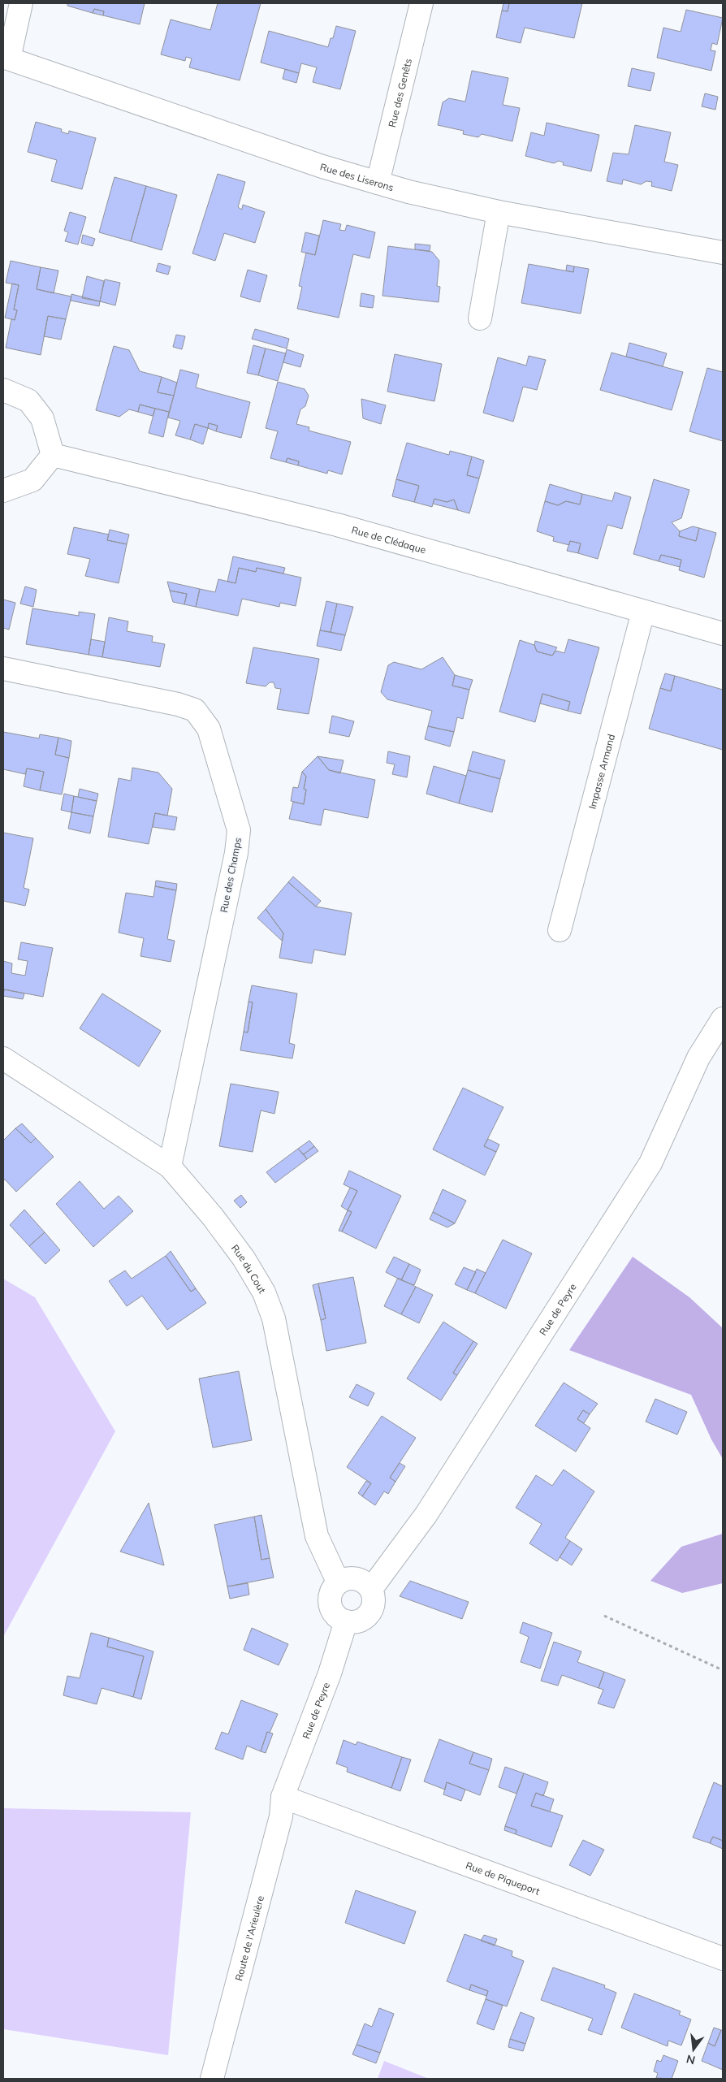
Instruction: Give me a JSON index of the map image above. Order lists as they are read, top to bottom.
{
  "streets": {
    "street": [
      "Rue des Genêts",
      "Rue des Liserons",
      "Rue de Clédaque",
      "Impasse Armand",
      "Rue des Champs",
      "Rue du Cout",
      "Rue de Peyre",
      "Rue de Piqueport",
      "Route de l'Arieulère"
    ]
  },
  "crossings": [
    ["Rue des Genêts", "Rue des Liserons"],
    ["Rue de Clédaque", "Impasse Armand"],
    ["Rue des Champs", "Rue du Cout"],
    ["Rue du Cout", "Rue de Peyre"],
    ["Rue de Peyre", "Rue de Piqueport"],
    ["Rue de Peyre", "Route de l'Arieulère"],
    ["Rue de Piqueport", "Route de l'Arieulère"]
  ],
  "north": "bottom"
}
